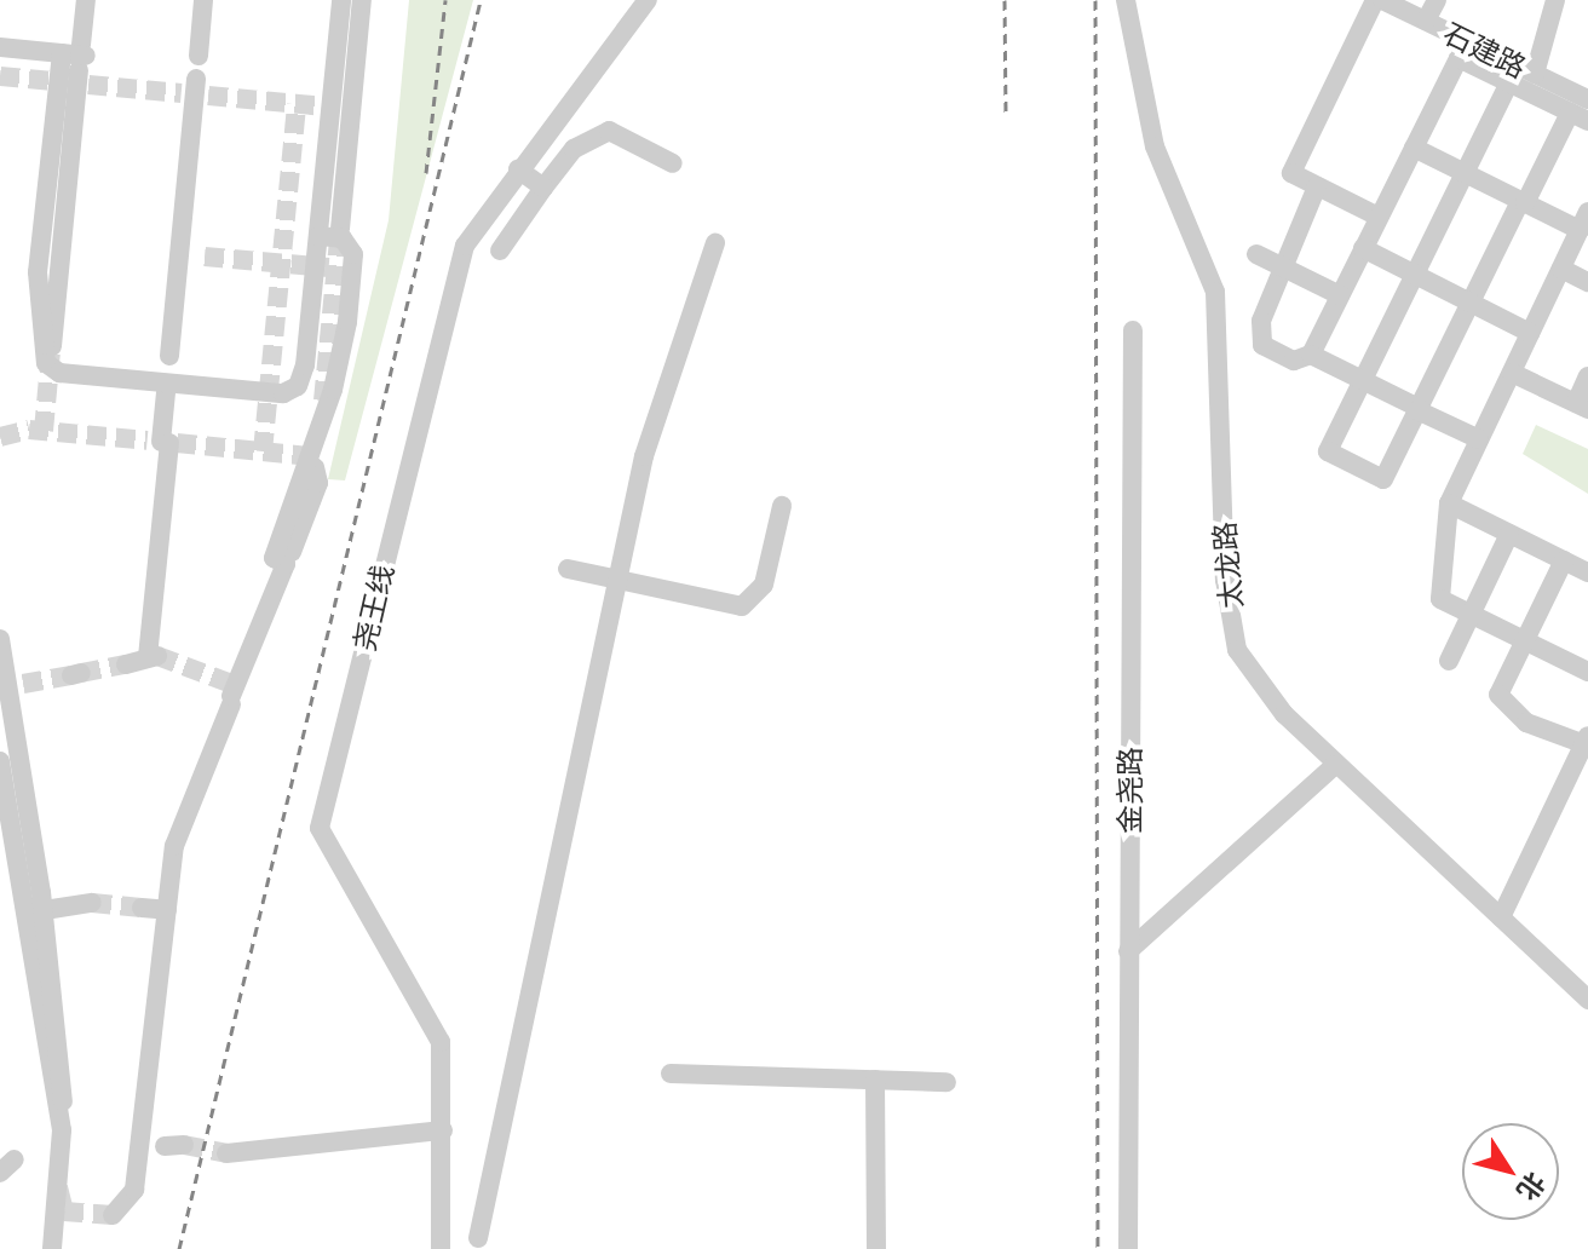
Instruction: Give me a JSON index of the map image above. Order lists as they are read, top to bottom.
{
  "streets": {
    "street": [
      "石建路",
      "太龙路",
      "尧王线",
      "金尧路"
    ]
  },
  "north": "bottom right"
}
